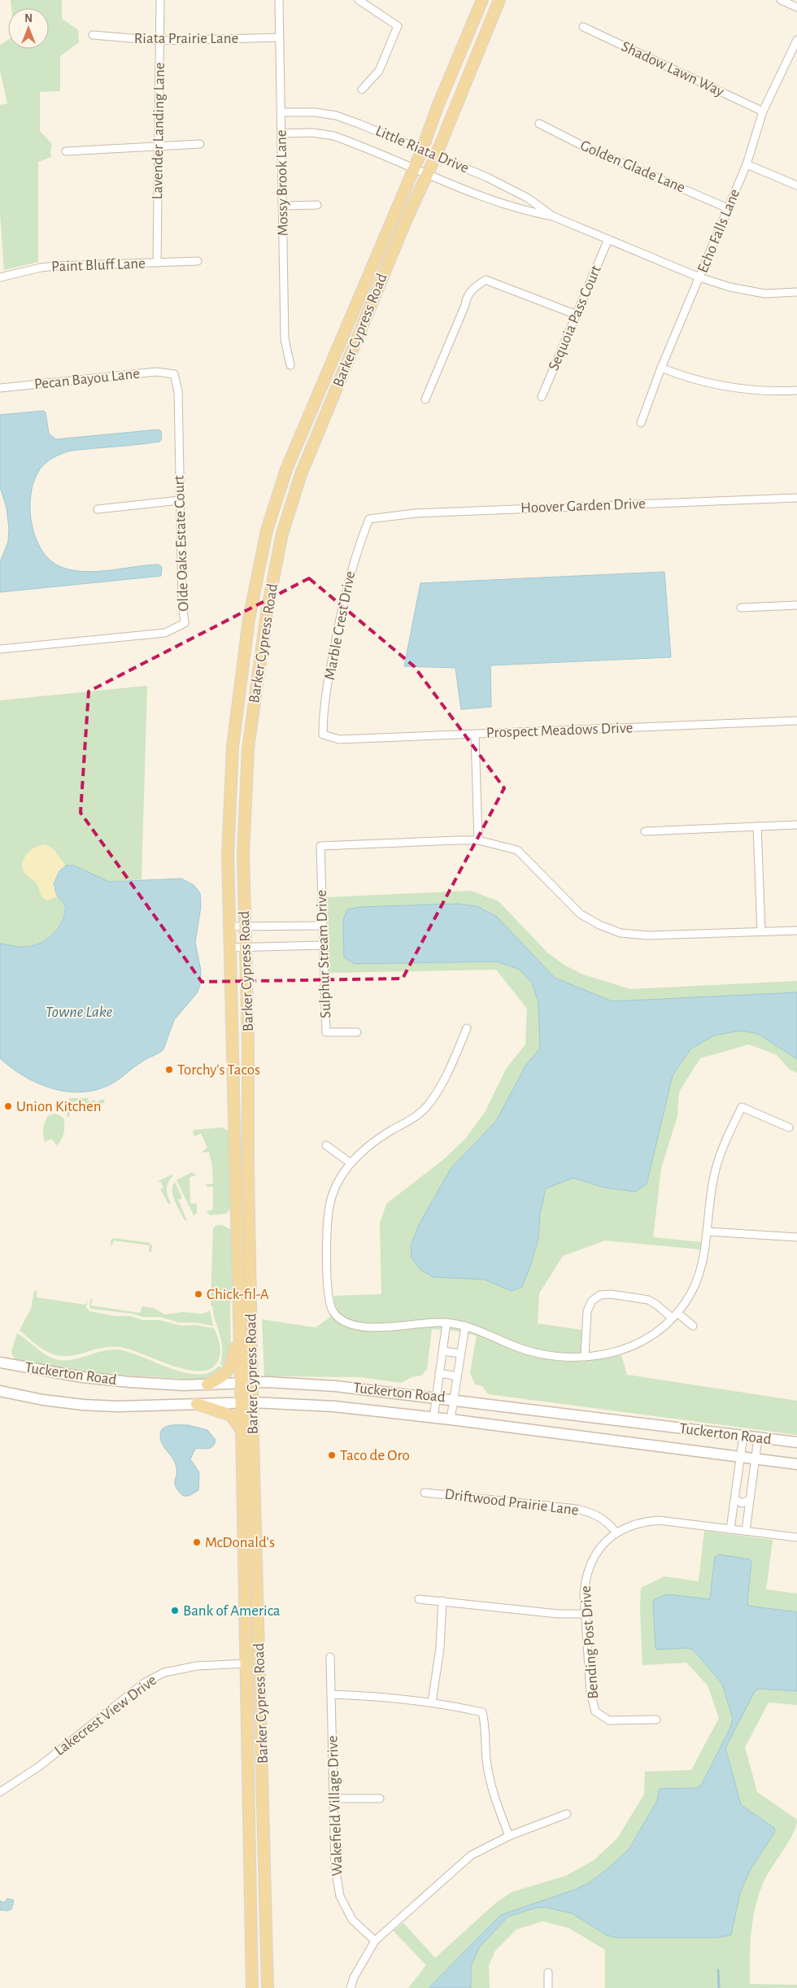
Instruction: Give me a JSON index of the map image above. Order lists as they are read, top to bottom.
{
  "streets": {
    "main road": ["Barker Cypress Road", "Tuckerton Road"],
    "street": [
      "Riata Prairie Lane",
      "Shadow Lawn Way",
      "Lavender Landing Lane",
      "Little Riata Drive",
      "Golden Glade Lane",
      "Mossy Brook Lane",
      "Echo Falls Lane",
      "Paint Bluff Lane",
      "Sequoia Pass Court",
      "Pecan Bayou Lane",
      "Hoover Garden Drive",
      "Olde Oaks Estate Court",
      "Marble Crest Drive",
      "Prospect Meadows Drive",
      "Sulphur Stream Drive",
      "Driftwood Prairie Lane",
      "Bending Post Drive",
      "Lakecrest View Drive",
      "Wakefield Village Drive"
    ]
  },
  "crossings": [
    ["Riata Prairie Lane", "Lavender Landing Lane"],
    ["Riata Prairie Lane", "Mossy Brook Lane"],
    ["Shadow Lawn Way", "Echo Falls Lane"],
    ["Lavender Landing Lane", "Paint Bluff Lane"],
    ["Little Riata Drive", "Mossy Brook Lane"],
    ["Little Riata Drive", "Echo Falls Lane"],
    ["Little Riata Drive", "Sequoia Pass Court"],
    ["Little Riata Drive", "Barker Cypress Road"],
    ["Golden Glade Lane", "Echo Falls Lane"],
    ["Barker Cypress Road", "Tuckerton Road"],
    ["Barker Cypress Road", "Lakecrest View Drive"],
    ["Pecan Bayou Lane", "Olde Oaks Estate Court"],
    ["Hoover Garden Drive", "Marble Crest Drive"],
    ["Marble Crest Drive", "Prospect Meadows Drive"],
    ["Driftwood Prairie Lane", "Bending Post Drive"]
  ],
  "water": ["Towne Lake"],
  "places": [
    "Torchy's Tacos",
    "Union Kitchen",
    "Chick-fil-A",
    "Taco de Oro",
    "McDonald's",
    "Bank of America"
  ],
  "north": "top"
}
